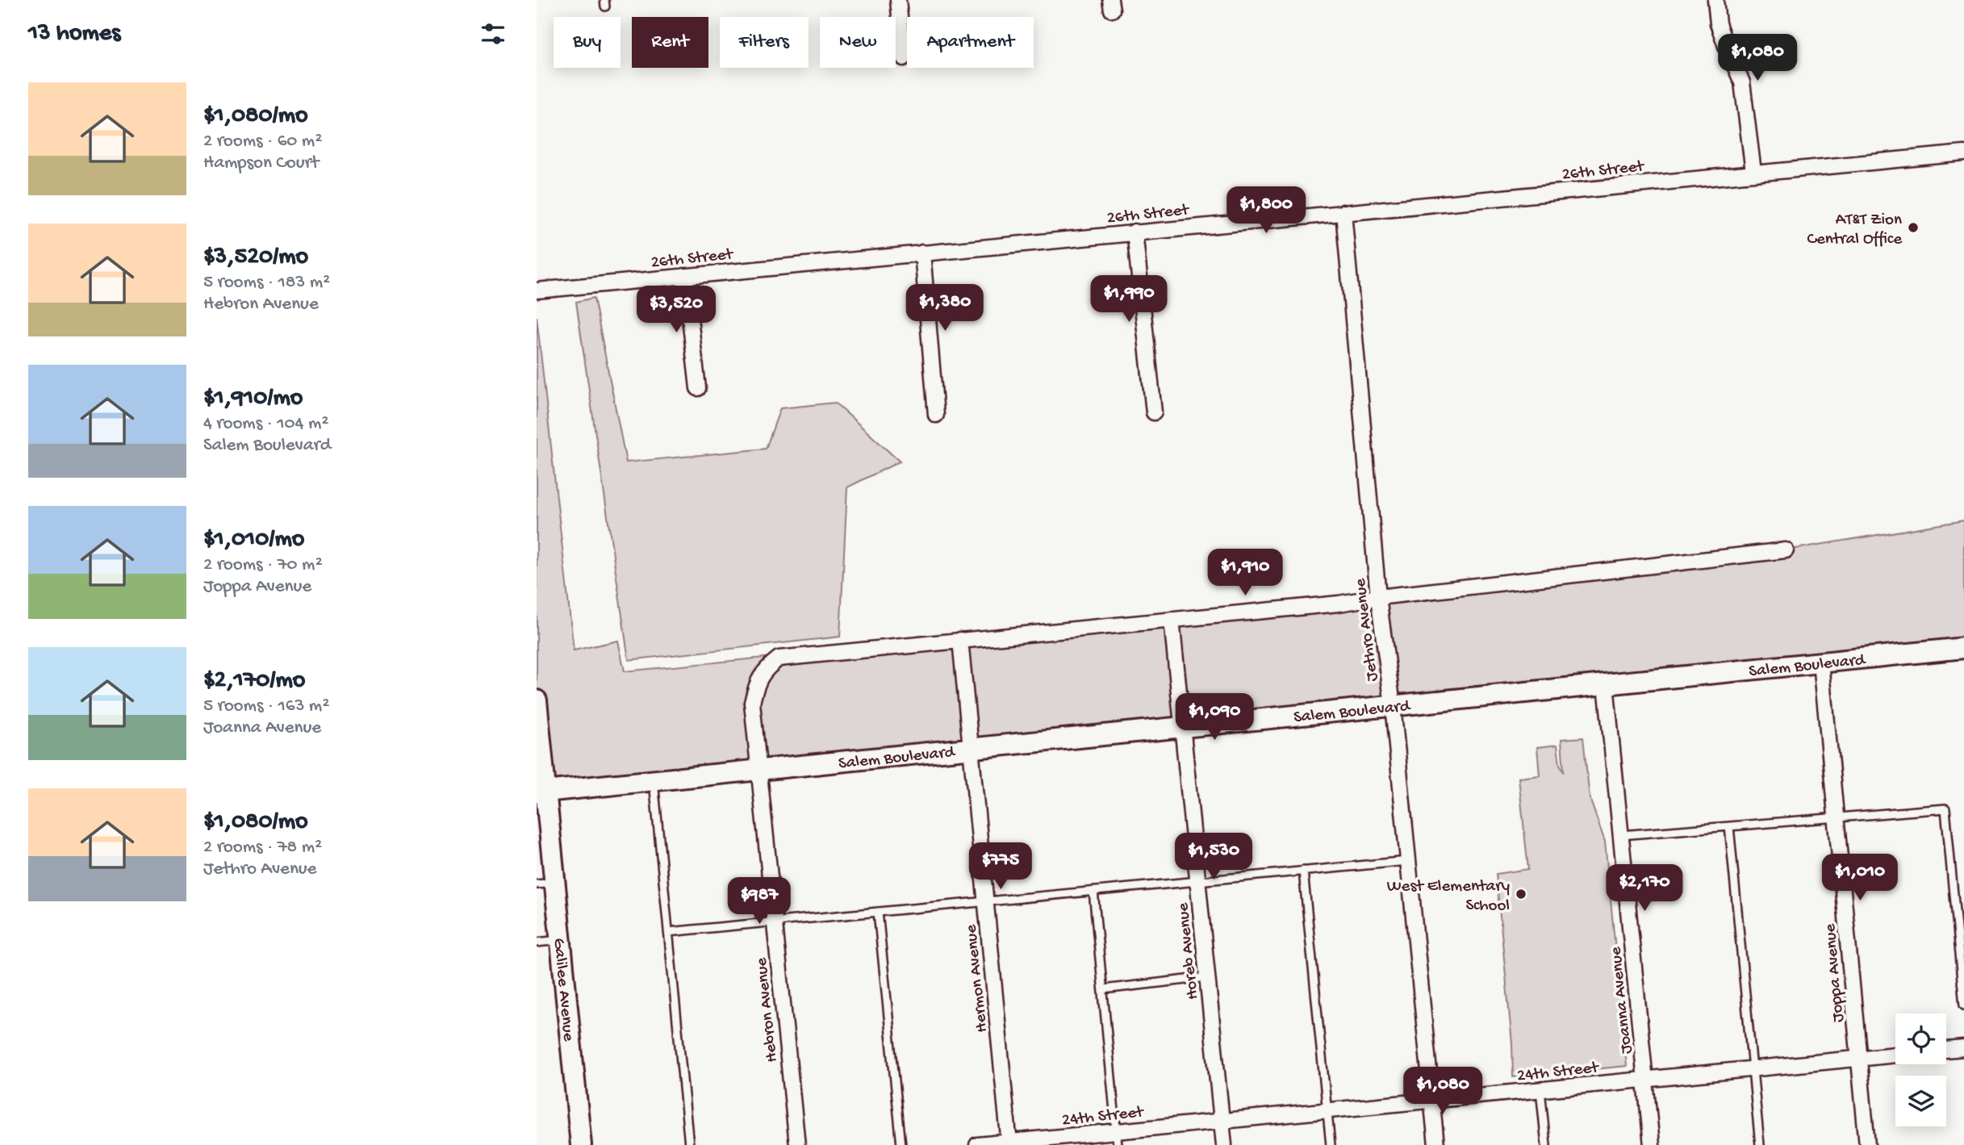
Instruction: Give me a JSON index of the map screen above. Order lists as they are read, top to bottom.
{
  "streets": {
    "street": [
      "26th Street",
      "Jethro Avenue",
      "Salem Boulevard",
      "Horeb Avenue",
      "Joppa Avenue",
      "Hermon Avenue",
      "Galilee Avenue",
      "Joanna Avenue",
      "Hebron Avenue",
      "24th Street"
    ]
  },
  "crossings": [
    ["26th Street", "Jethro Avenue"],
    ["Jethro Avenue", "Salem Boulevard"],
    ["Jethro Avenue", "24th Street"],
    ["Salem Boulevard", "Horeb Avenue"],
    ["Salem Boulevard", "Joppa Avenue"],
    ["Salem Boulevard", "Hermon Avenue"],
    ["Salem Boulevard", "Galilee Avenue"],
    ["Salem Boulevard", "Joanna Avenue"],
    ["Salem Boulevard", "Hebron Avenue"],
    ["Horeb Avenue", "24th Street"],
    ["Joppa Avenue", "24th Street"],
    ["Hermon Avenue", "Hebron Avenue"],
    ["Hermon Avenue", "24th Street"],
    ["Joanna Avenue", "24th Street"]
  ],
  "places": ["AT&T Zion Central Office", "West Elementary School"],
  "page": {
    "heading": "13 homes",
    "chip": [
      "Buy",
      "Rent",
      "Filters",
      "New",
      "Apartment"
    ],
    "price": [
      "$1,080",
      "$1,800",
      "$1,990",
      "$1,380",
      "$3,520",
      "$1,910",
      "$1,090",
      "$1,530",
      "$775",
      "$1,010",
      "$2,170",
      "$987",
      "$1,080"
    ],
    "list": [
      {
        "name": "$1,080/mo",
        "note": "2 rooms · 60 m² · Hampson Court"
      },
      {
        "name": "$3,520/mo",
        "note": "5 rooms · 183 m² · Hebron Avenue"
      },
      {
        "name": "$1,910/mo",
        "note": "4 rooms · 104 m² · Salem Boulevard"
      },
      {
        "name": "$1,010/mo",
        "note": "2 rooms · 70 m² · Joppa Avenue"
      },
      {
        "name": "$2,170/mo",
        "note": "5 rooms · 163 m² · Joanna Avenue"
      },
      {
        "name": "$1,080/mo",
        "note": "2 rooms · 78 m² · Jethro Avenue"
      }
    ]
  }
}
